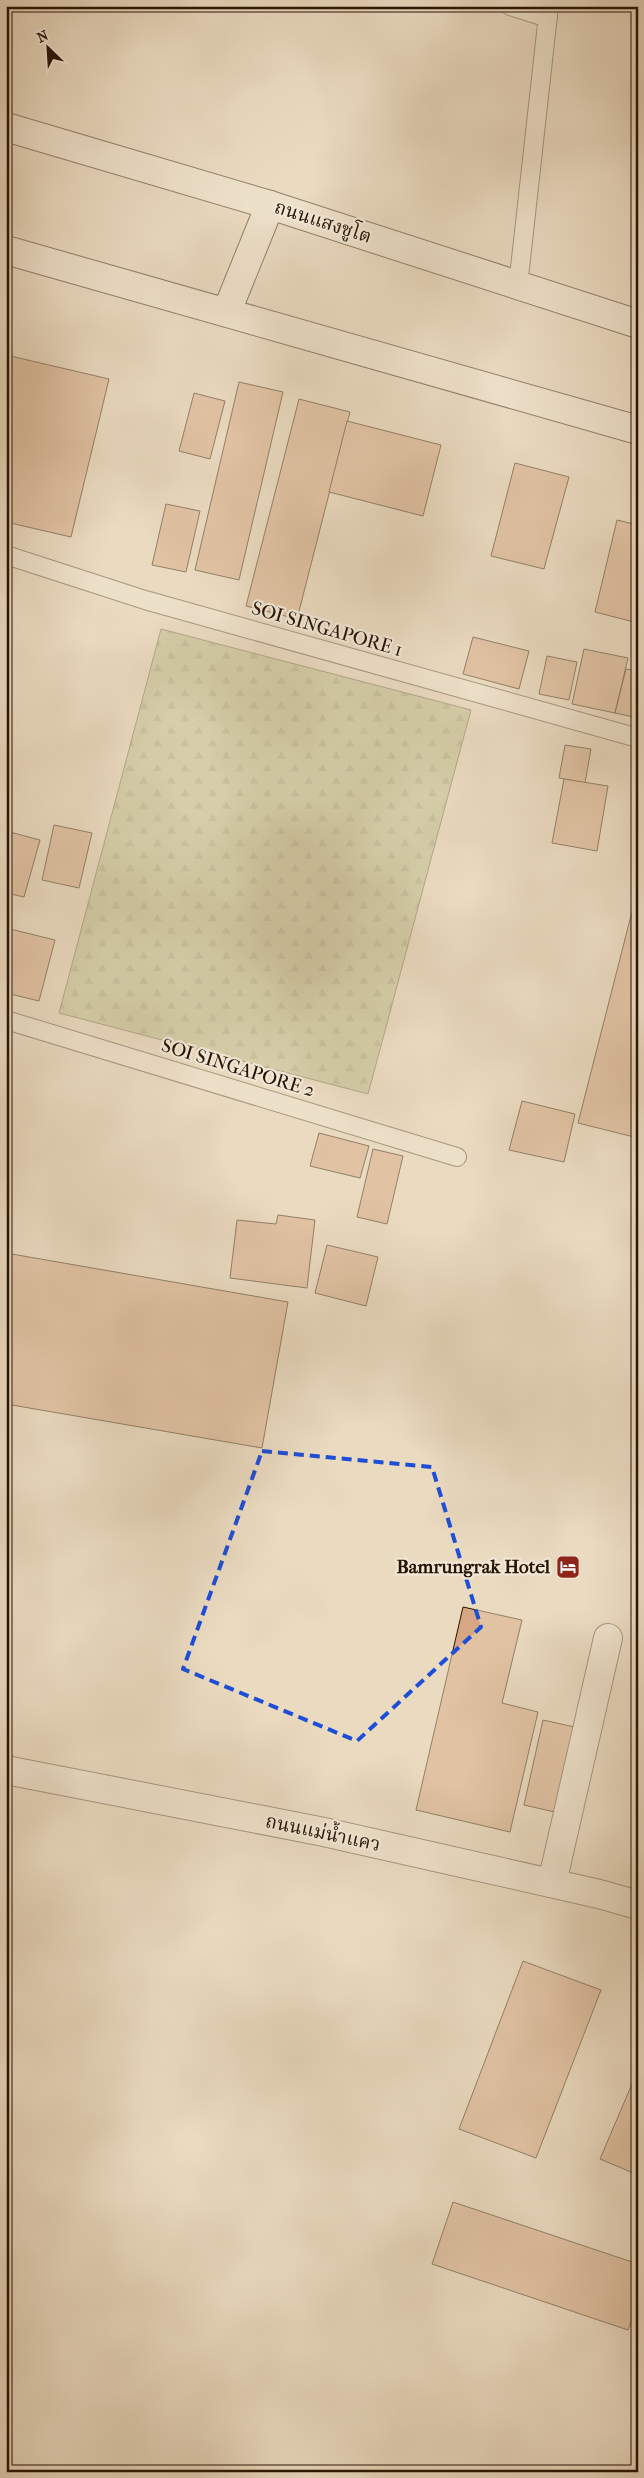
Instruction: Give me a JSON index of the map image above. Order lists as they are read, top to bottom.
{
  "streets": {
    "main road": ["ถนนแสงชูโต", "ถนนแม่น้ำแคว"],
    "lane": ["SOI SINGAPORE 1", "SOI SINGAPORE 2"]
  },
  "places": {
    "hotel": ["Bamrungrak Hotel"]
  },
  "north": "top left"
}
